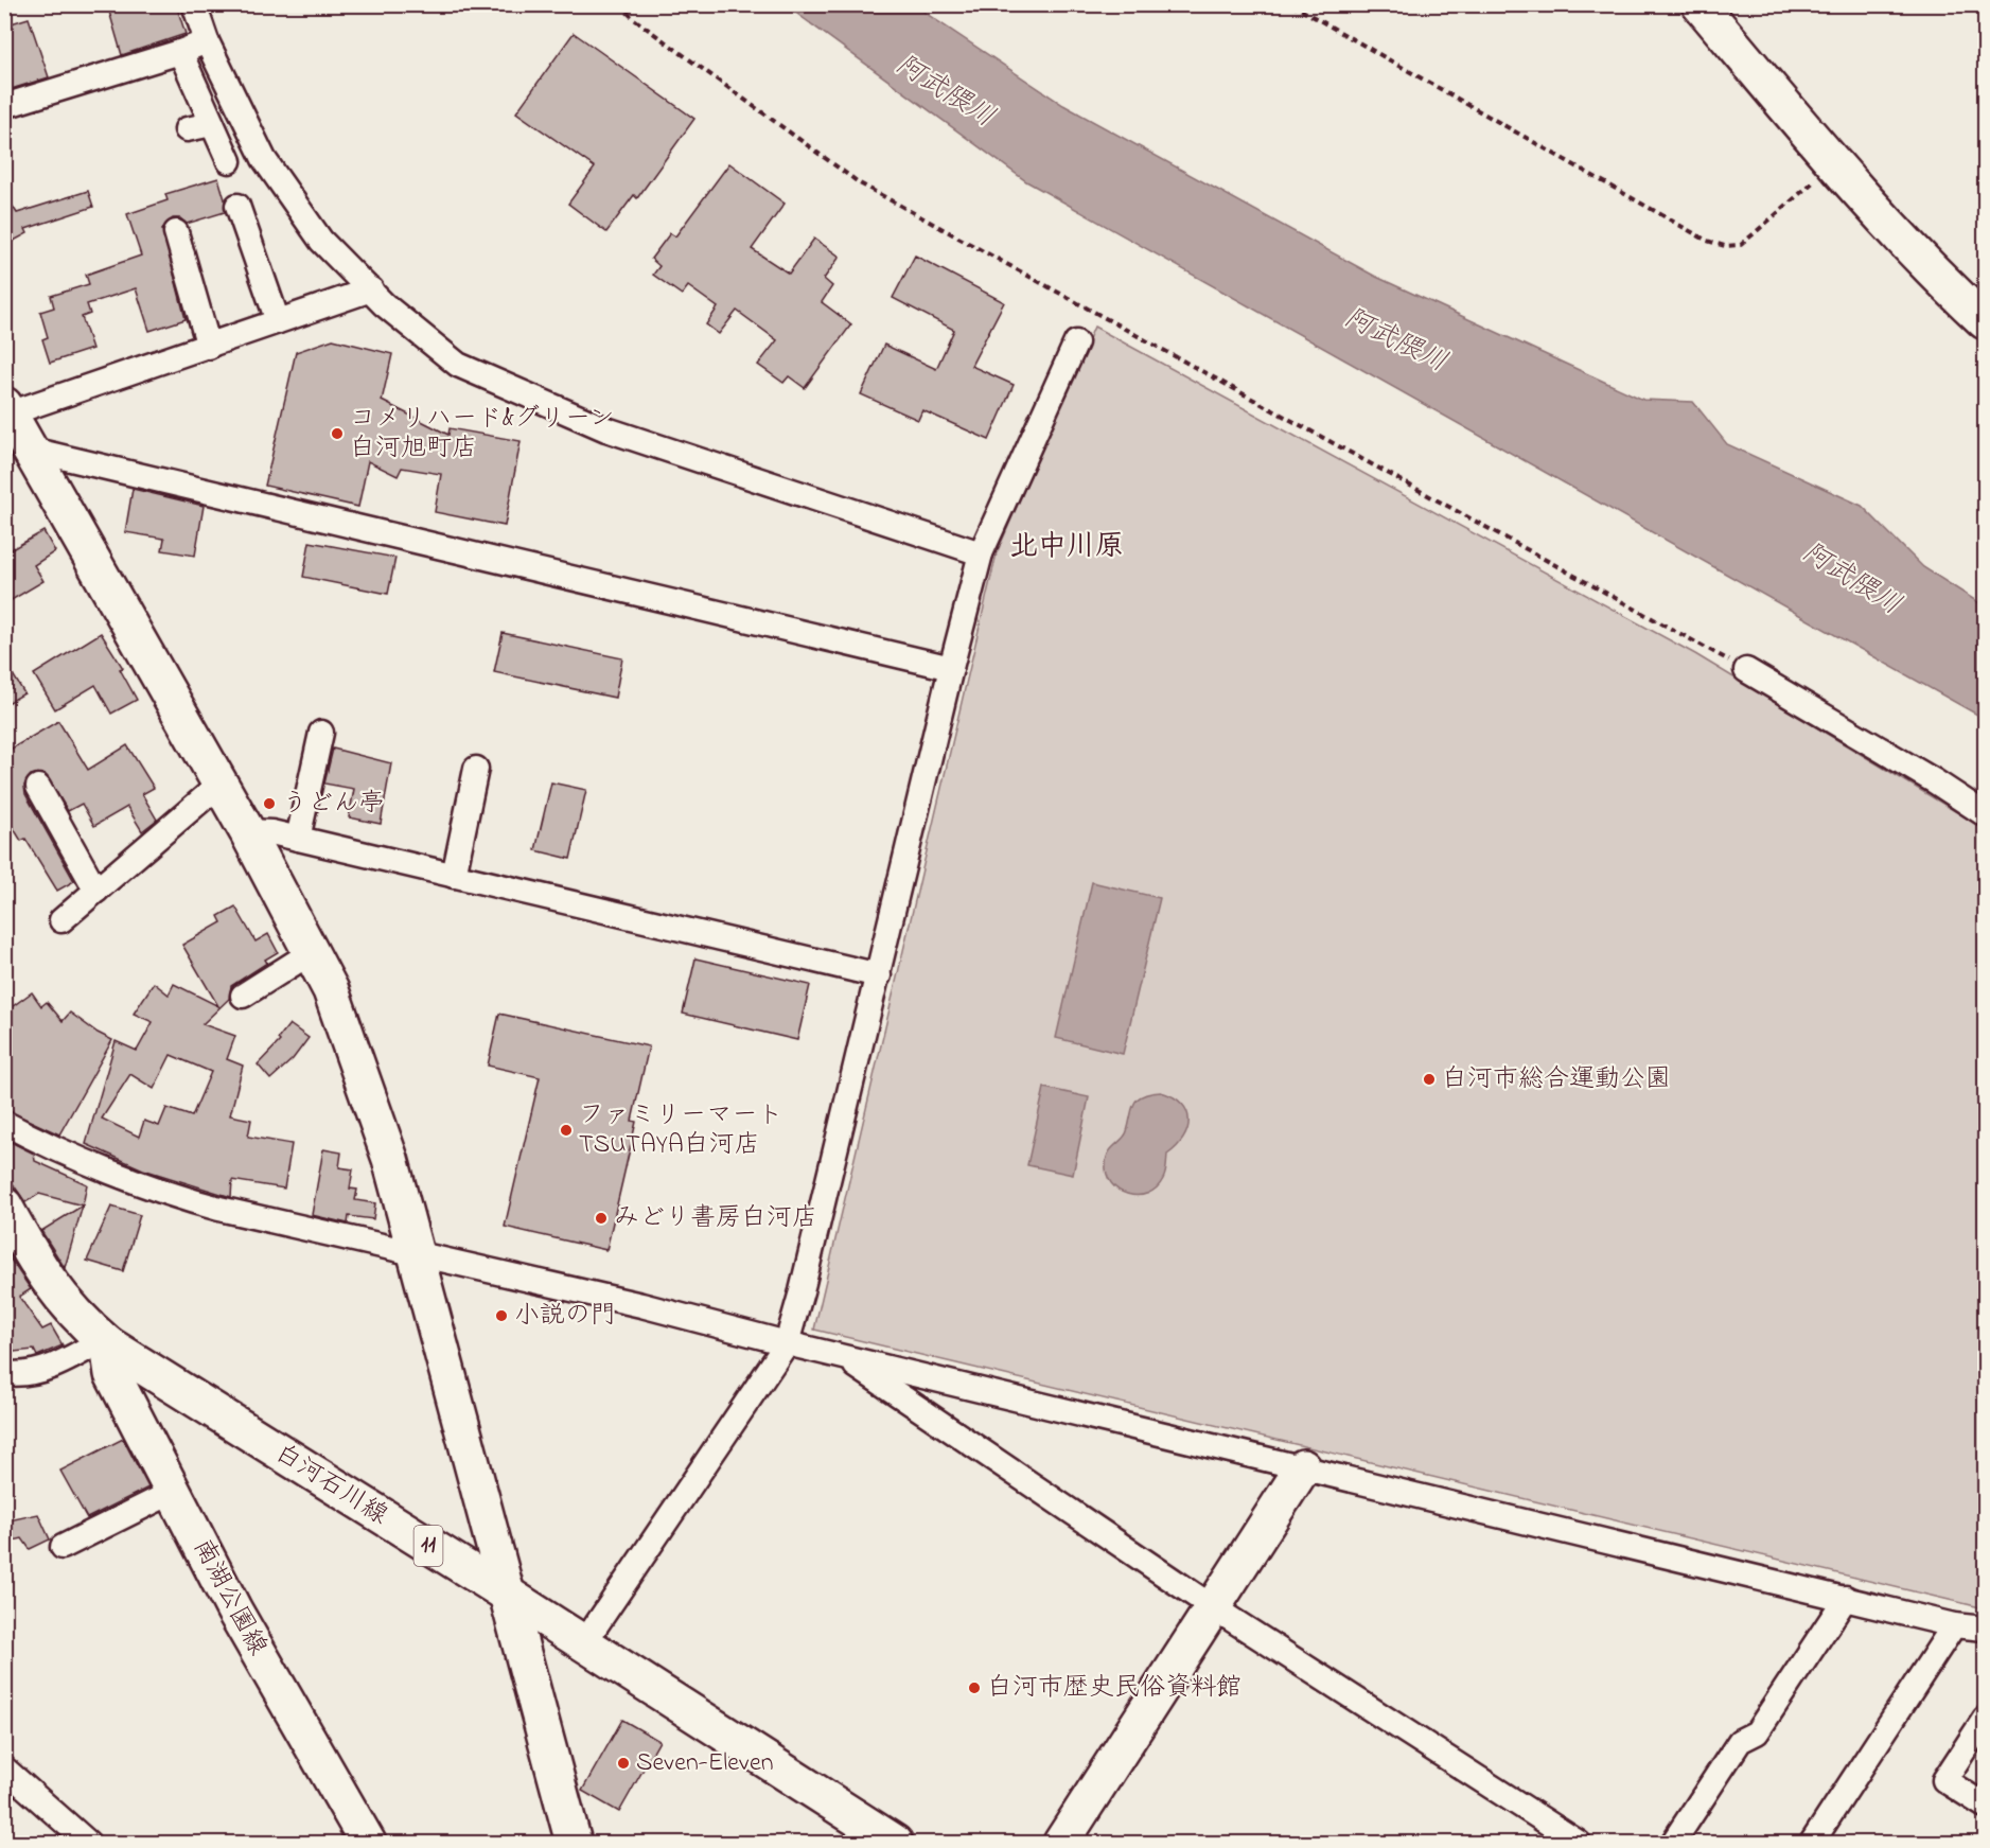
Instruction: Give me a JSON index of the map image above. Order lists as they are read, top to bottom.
{
  "streets": {
    "street": ["白河石川線", "11", "南湖公園線"]
  },
  "crossings": [
    ["白河石川線", "南湖公園線"]
  ],
  "districts": ["北中川原"],
  "water": ["阿武隈川"],
  "places": [
    "コメリハード&グリーン 白河旭町店",
    "うどん亭",
    "白河市総合運動公園",
    "ファミリーマート TSUTAYA白河店",
    "みどり書房白河店",
    "小説の門",
    "白河市歴史民俗資料館",
    "Seven-Eleven"
  ]
}
